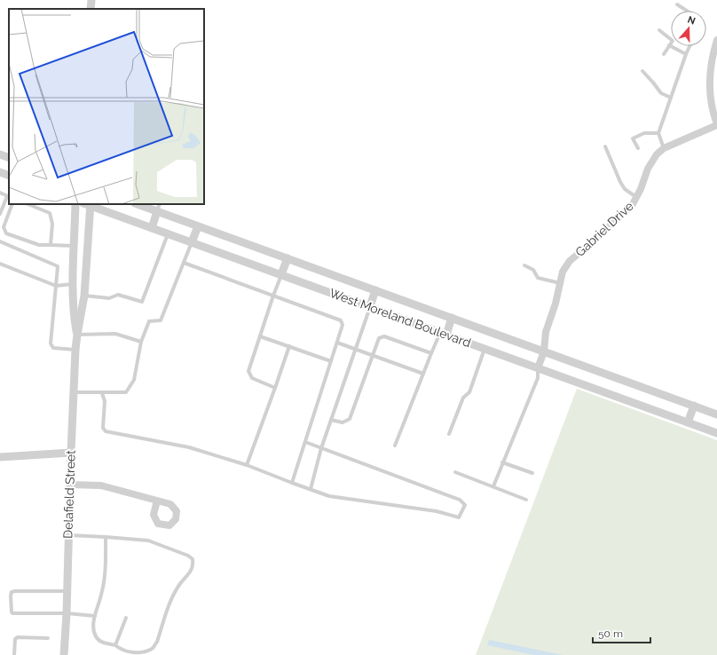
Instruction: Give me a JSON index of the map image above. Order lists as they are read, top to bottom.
{
  "streets": {
    "street": ["Gabriel Drive", "West Moreland Boulevard", "Delafield Street"]
  },
  "crossings": [
    ["Gabriel Drive", "West Moreland Boulevard"],
    ["West Moreland Boulevard", "Delafield Street"]
  ],
  "scale_bar": "50 m",
  "north": "top"
}
